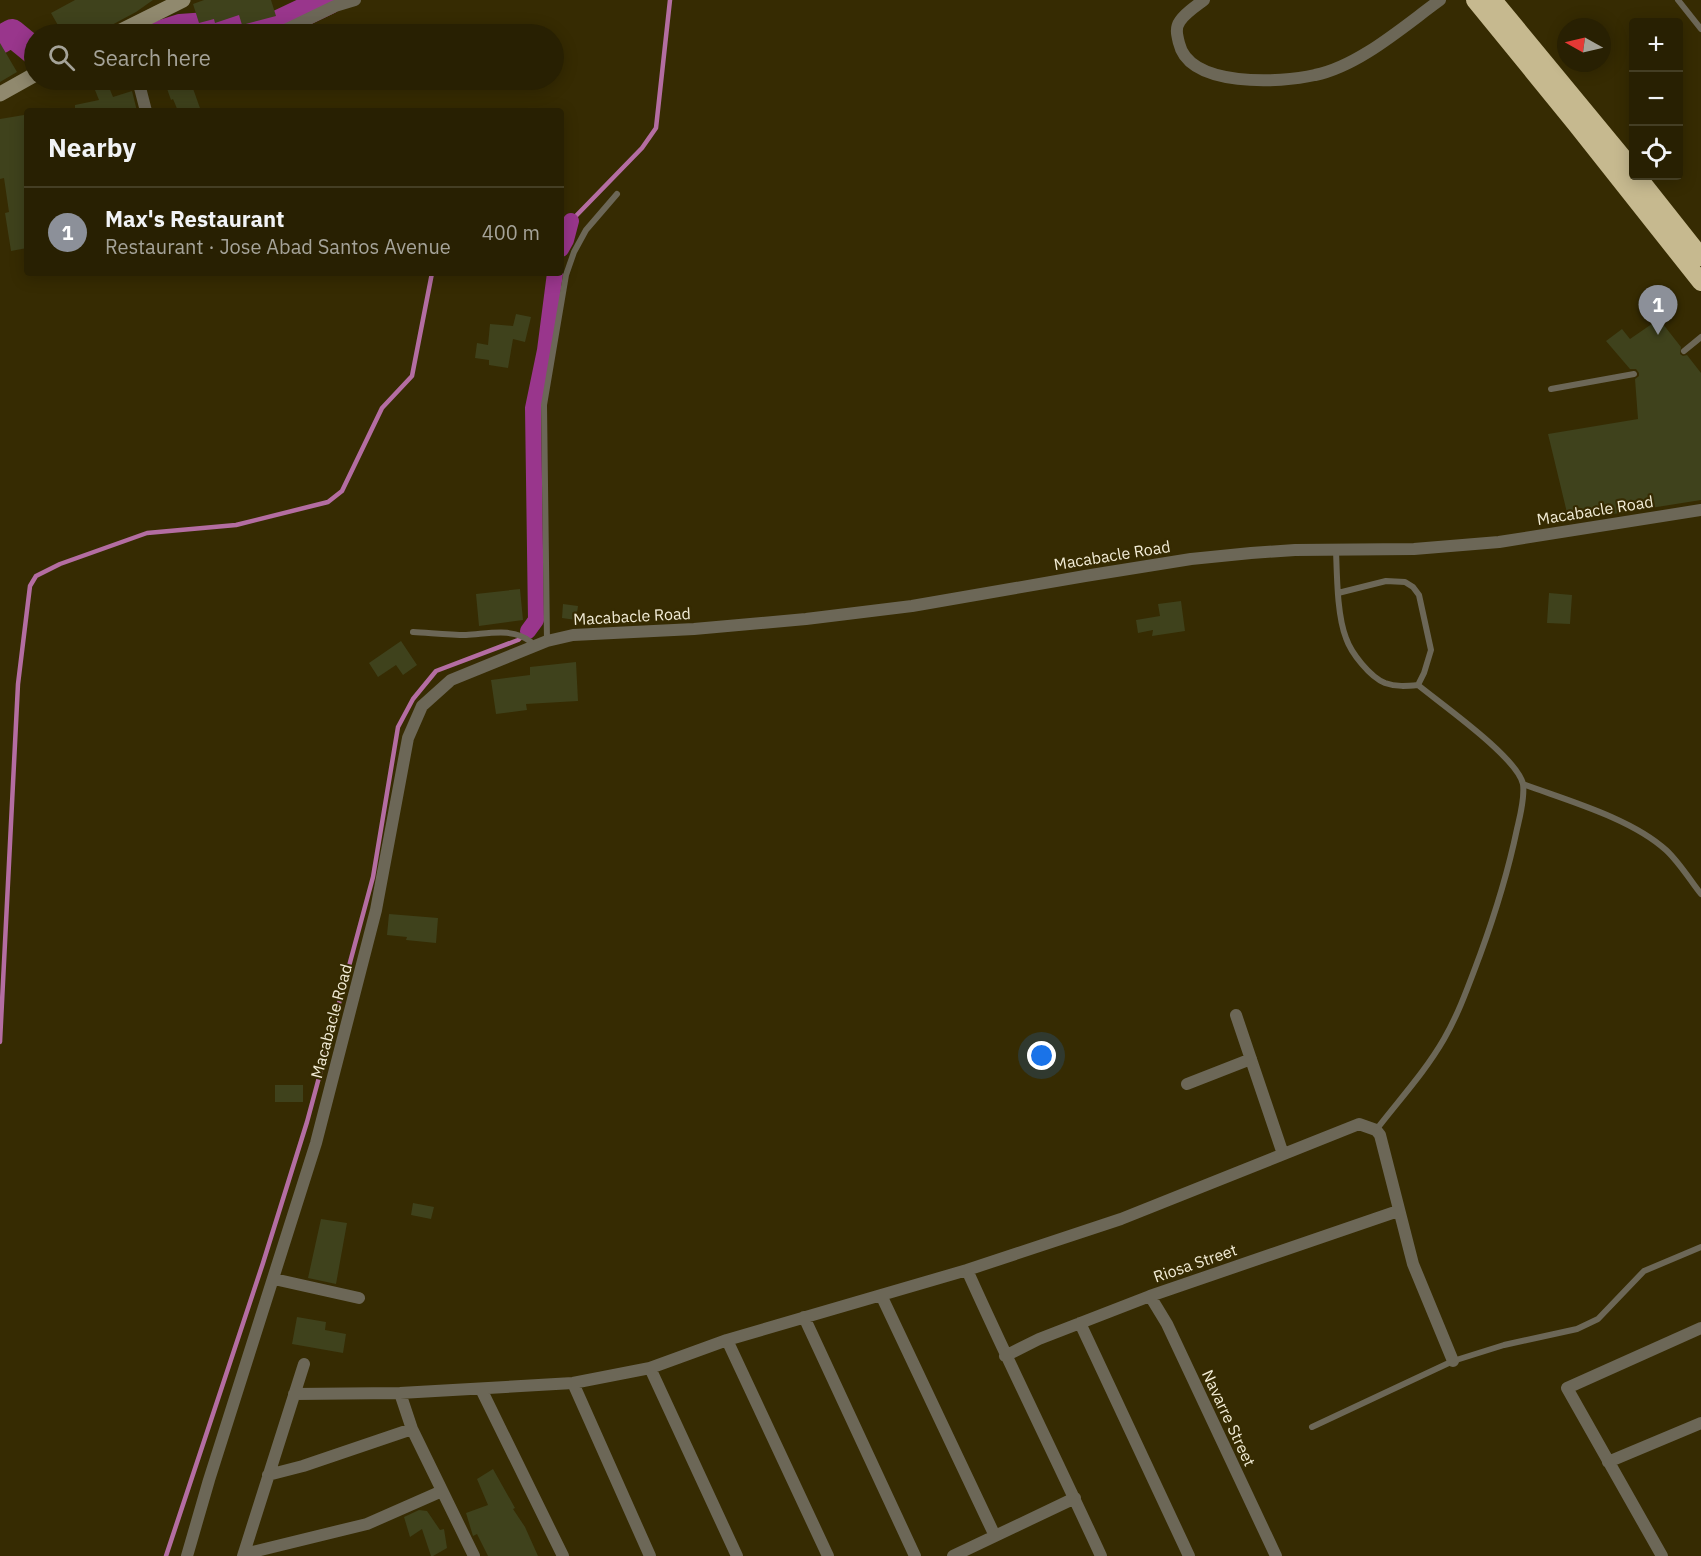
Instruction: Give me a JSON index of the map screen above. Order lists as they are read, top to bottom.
{
  "streets": {
    "street": ["Macabacle Road", "Riosa Street", "Navarre Street"]
  },
  "crossings": [
    ["Riosa Street", "Navarre Street"]
  ],
  "north": "left",
  "page": {
    "map_buttons": ["+", "−"],
    "search": "Search here",
    "heading": "Nearby",
    "list": [
      {
        "mark": "1",
        "name": "Max's Restaurant",
        "note": "Restaurant · Jose Abad Santos Avenue",
        "value": "400 m"
      }
    ],
    "pins": "1"
  }
}
